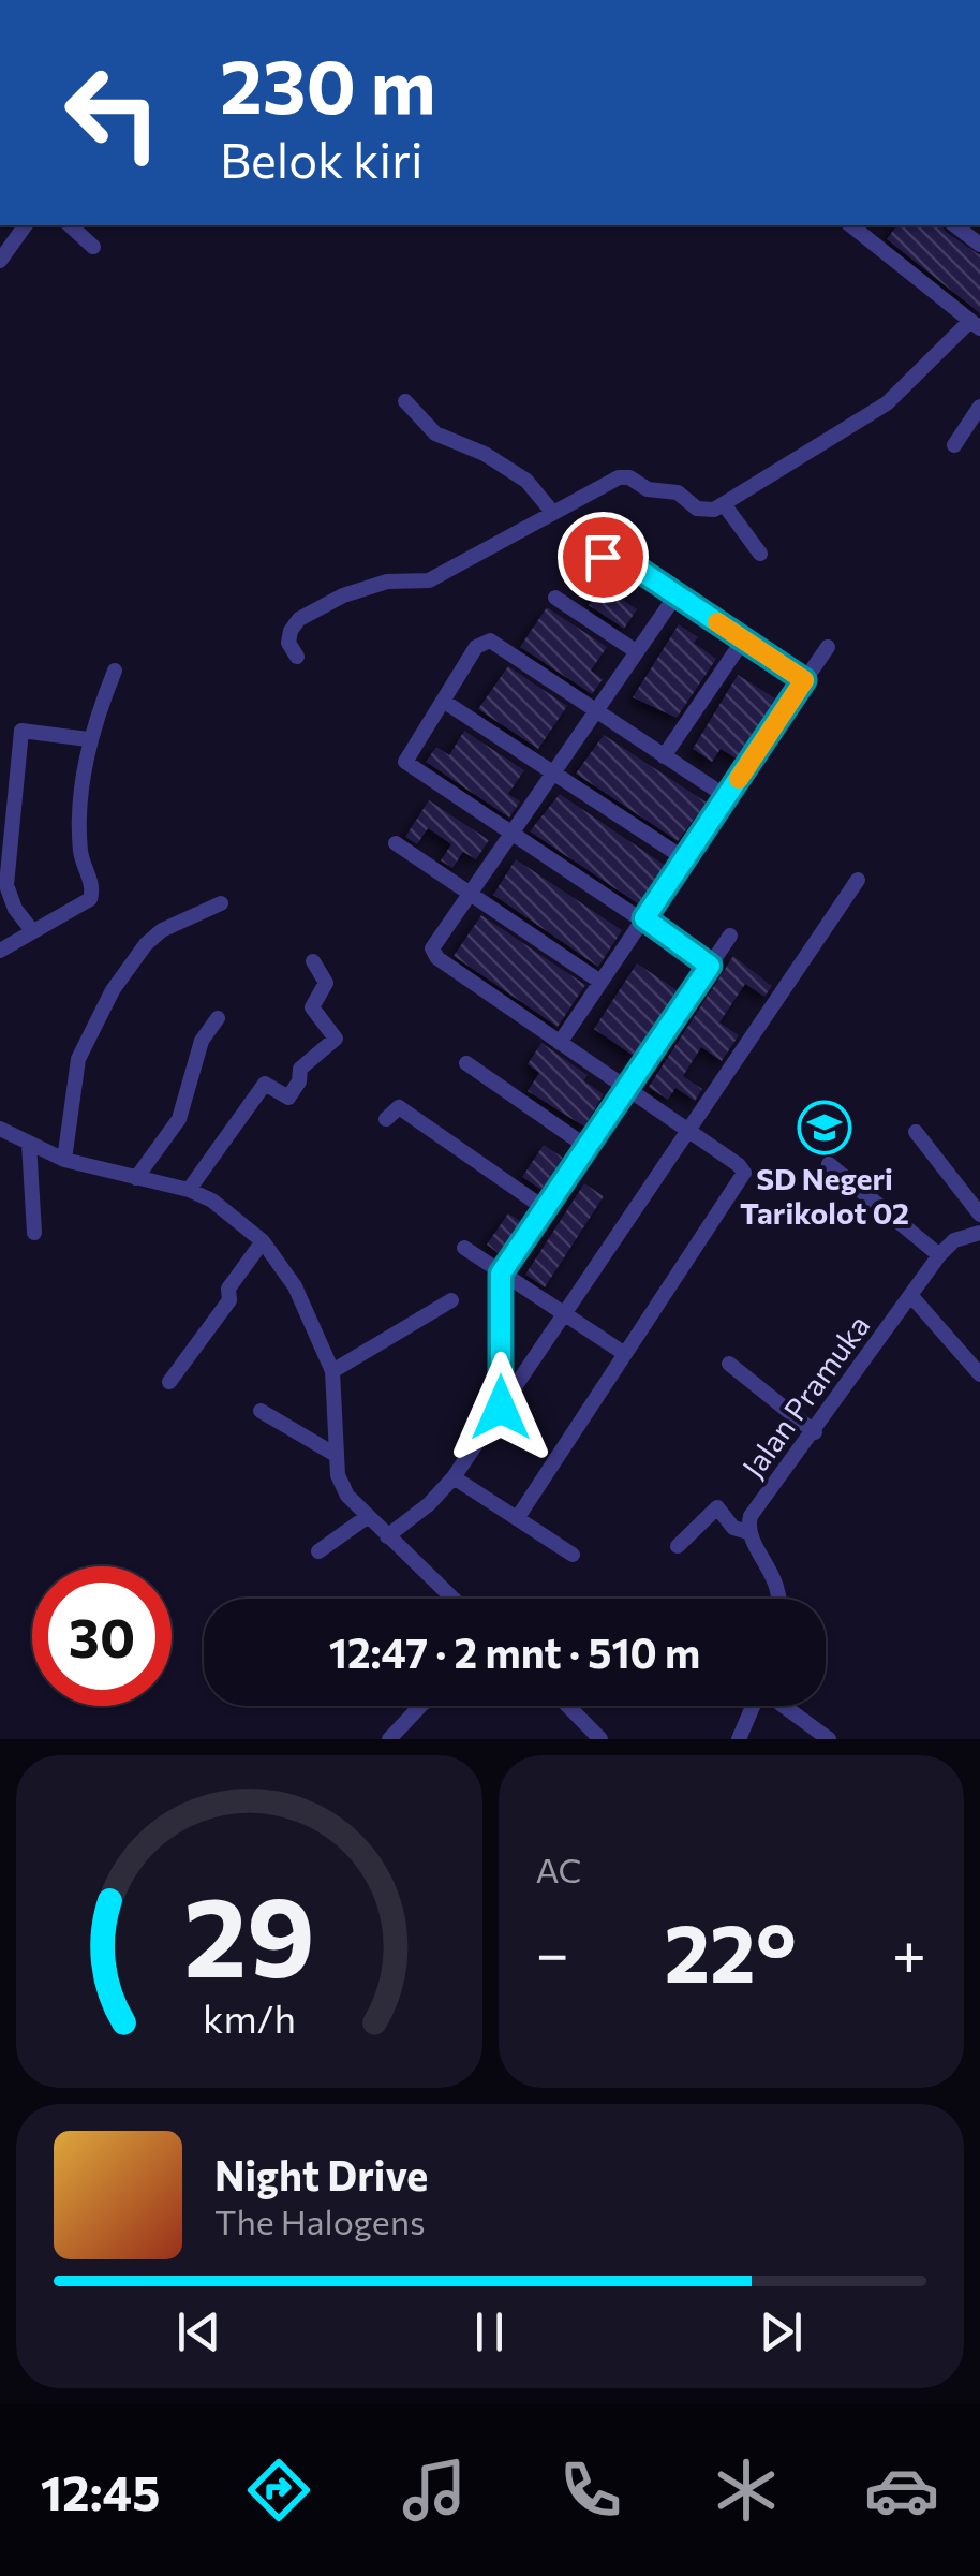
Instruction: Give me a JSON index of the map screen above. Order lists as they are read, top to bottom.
{
  "streets": {
    "street": ["Jalan Pramuka"]
  },
  "places": {
    "school or university": ["SD Negeri Tarikolot 02"]
  },
  "page": {
    "turn": ["230 m", "Belok kiri"],
    "limit": "30",
    "trip": "12:47 · 2 mnt · 510 m",
    "tile": "AC",
    "heat": ["−", "22°", "+"],
    "song": ["Night Drive", "The Halogens"],
    "tabs": "12:45",
    "gauge": ["29", "km/h"]
  }
}
